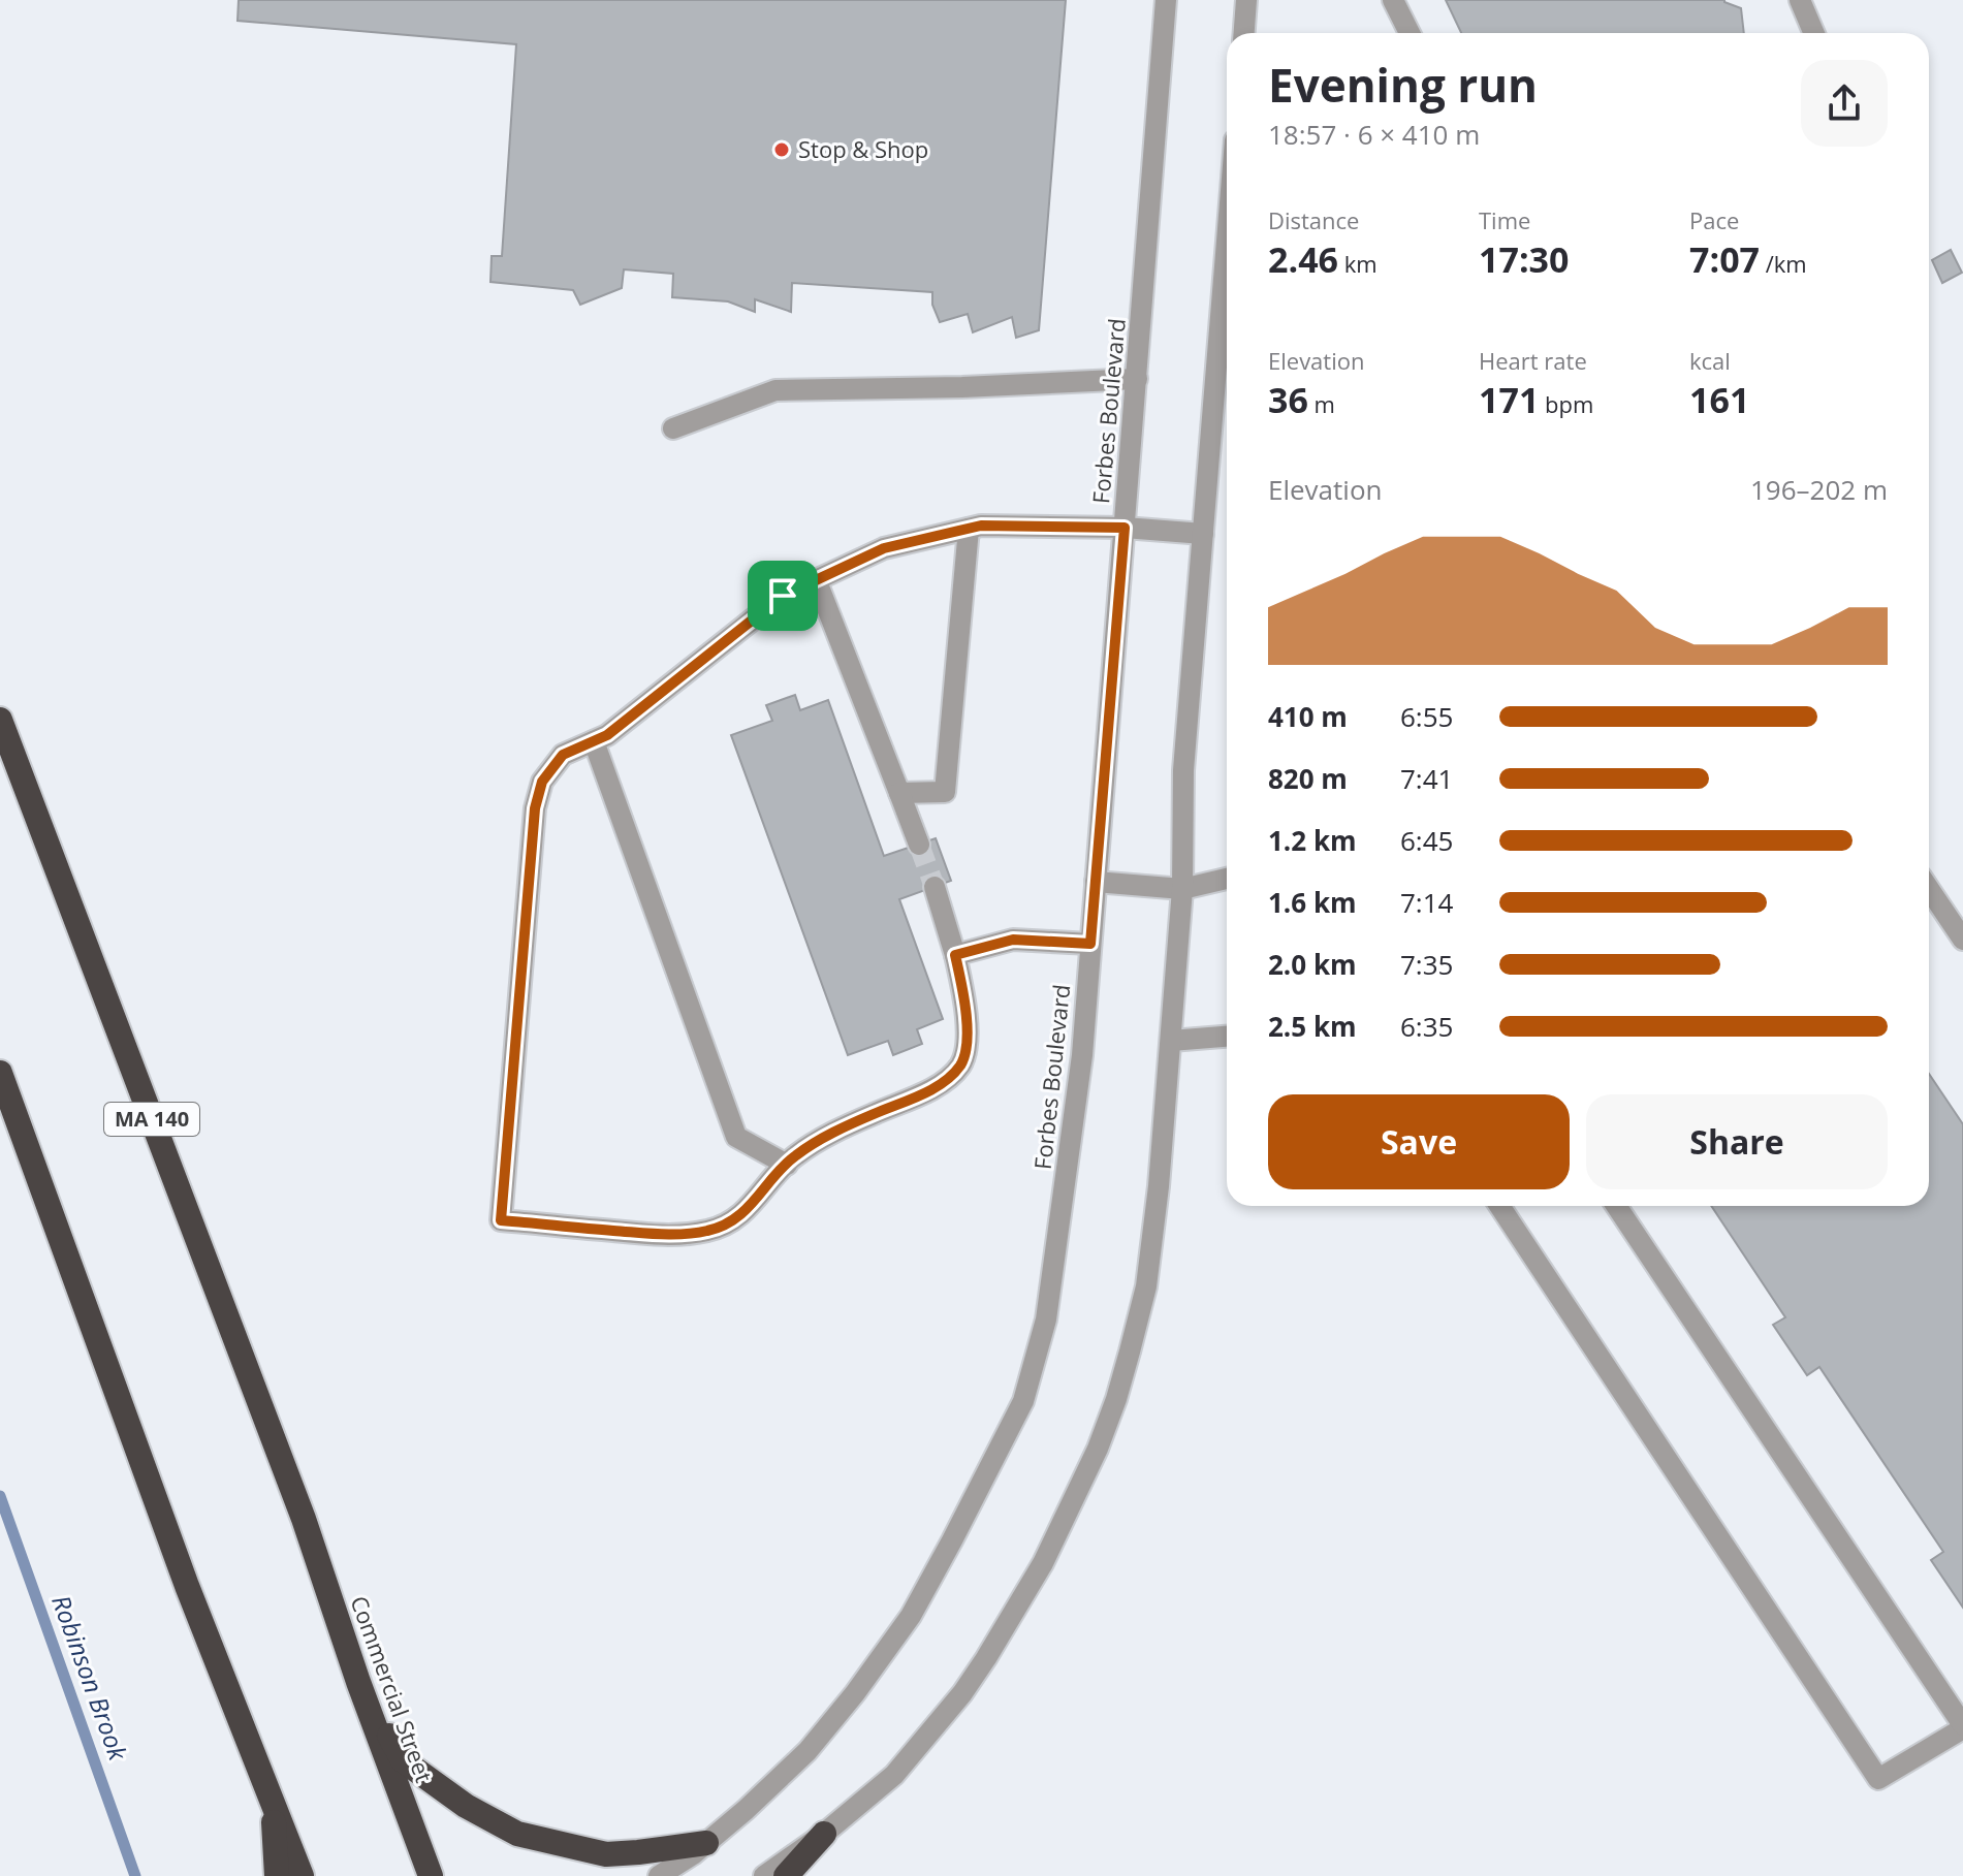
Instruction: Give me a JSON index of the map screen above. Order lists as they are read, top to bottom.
{
  "streets": {
    "highway": ["MA 140", "Commercial Street"],
    "street": ["Forbes Boulevard"]
  },
  "water": ["Robinson Brook"],
  "places": ["Stop & Shop"],
  "page": {
    "heading": ["Evening run", "18:57 · 6 × 410 m"],
    "stats": [
      ["Distance", "2.46 km"],
      ["Time", "17:30"],
      ["Pace", "7:07 /km"],
      ["Elevation", "36 m"],
      ["Heart rate", "171 bpm"],
      ["kcal", "161"]
    ],
    "chart": ["Elevation", "196–202 m"],
    "list": [
      {
        "name": "410 m",
        "note": "6:55"
      },
      {
        "name": "820 m",
        "note": "7:41"
      },
      {
        "name": "1.2 km",
        "note": "6:45"
      },
      {
        "name": "1.6 km",
        "note": "7:14"
      },
      {
        "name": "2.0 km",
        "note": "7:35"
      },
      {
        "name": "2.5 km",
        "note": "6:35"
      }
    ],
    "buttons": ["Save", "Share"]
  }
}
